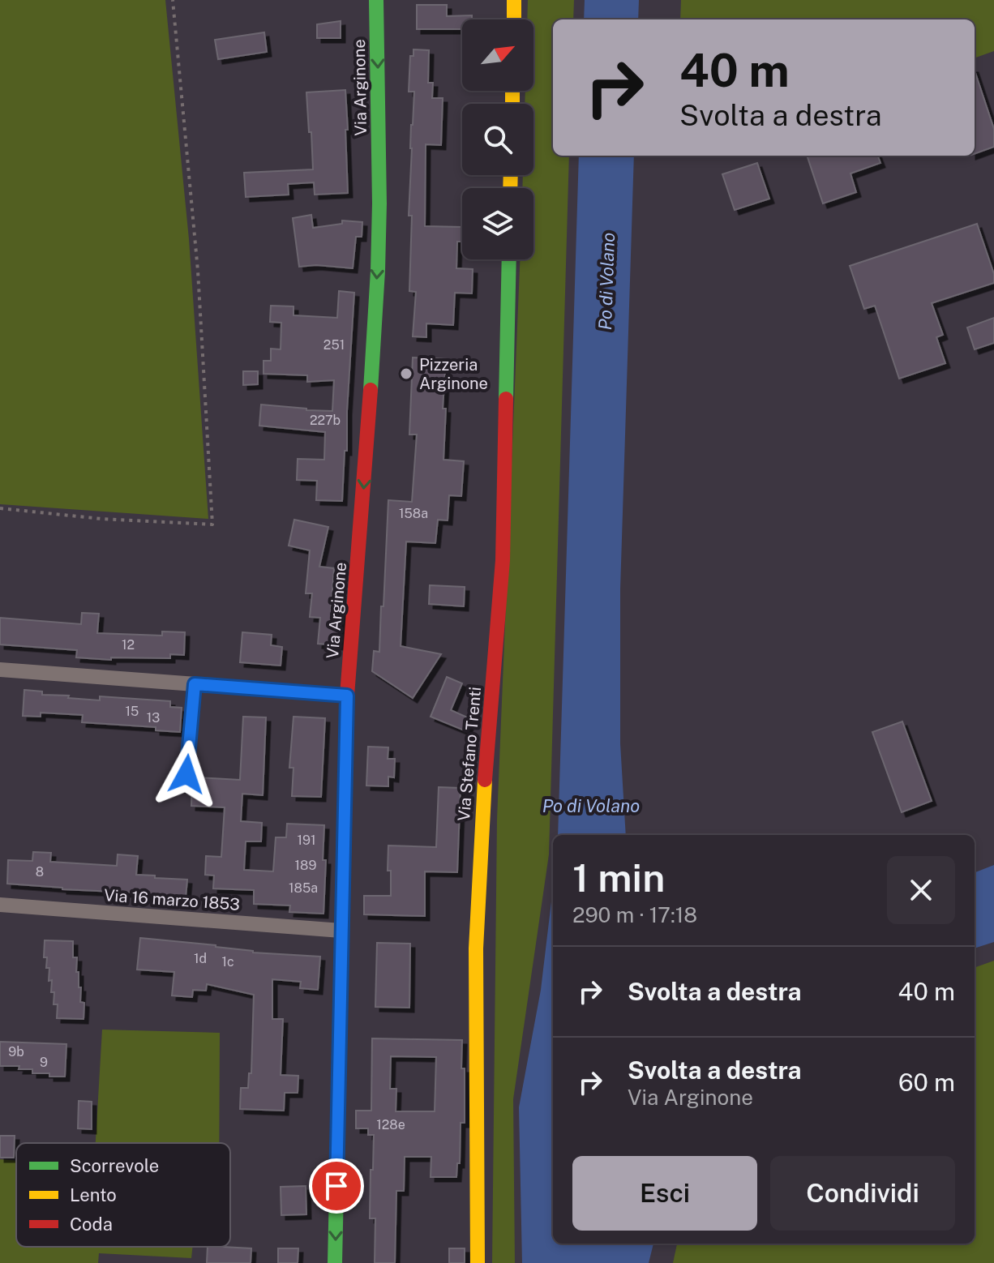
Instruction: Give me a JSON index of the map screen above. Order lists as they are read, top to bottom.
{
  "streets": {
    "street": ["Via Arginone", "Via Stefano Trenti", "Via 16 marzo 1853"]
  },
  "crossings": [
    ["Via Arginone", "Via 16 marzo 1853"]
  ],
  "one_way": ["Via Arginone"],
  "water": ["Po di Volano"],
  "places": ["Pizzeria Arginone"],
  "house_numbers": [
    "251",
    "227b",
    "158a",
    "12",
    "15",
    "13",
    "191",
    "189",
    "8",
    "185a",
    "1d",
    "1c",
    "9b",
    "9",
    "128e"
  ],
  "legend": ["Scorrevole", "Lento", "Coda"],
  "north": "top right",
  "page": {
    "turn": ["40 m", "Svolta a destra"],
    "heading": ["1 min", "290 m · 17:18"],
    "list": [
      {
        "name": "Svolta a destra",
        "value": "40 m"
      },
      {
        "name": "Svolta a destra",
        "note": "Via Arginone",
        "value": "60 m"
      }
    ],
    "buttons": ["Esci", "Condividi"]
  }
}
